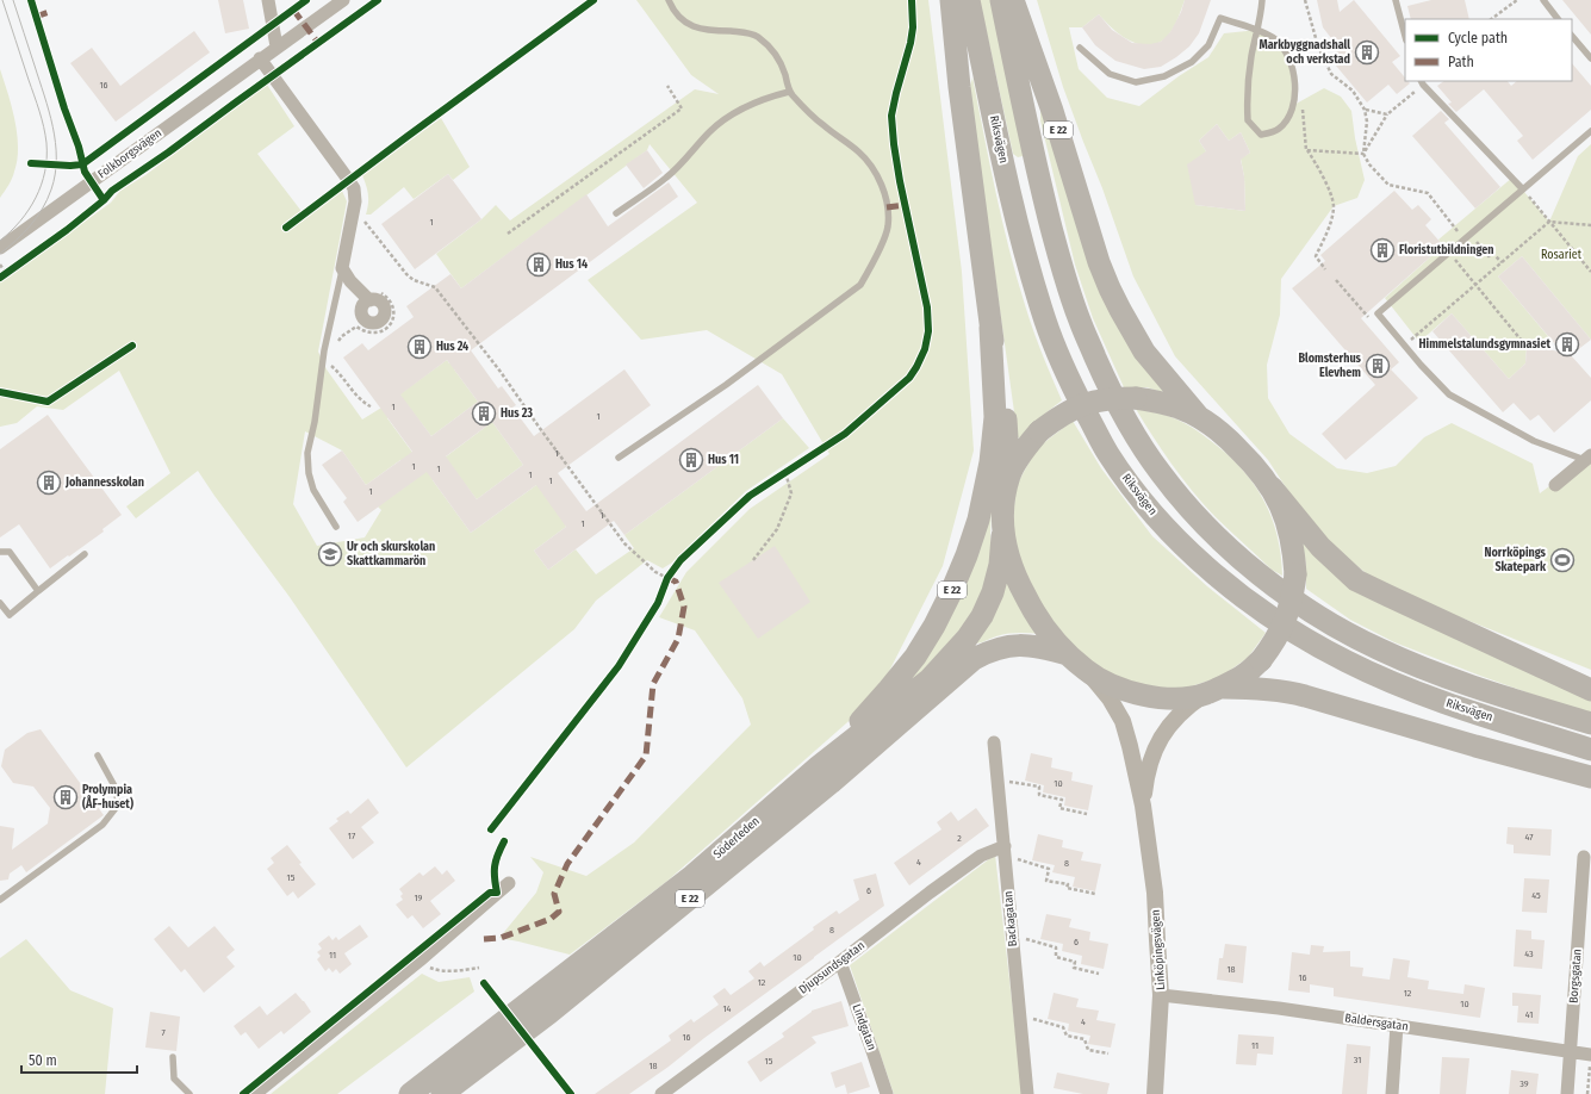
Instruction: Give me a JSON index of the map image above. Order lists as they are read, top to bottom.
{
  "streets": {
    "highway": ["E 22", "Riksvägen", "Söderleden"],
    "street": [
      "Folkborgsvägen",
      "Backagatan",
      "Linköpingsvägen",
      "Djupsundsgatan",
      "Borgsgatan",
      "Baldersgatan",
      "Lindgatan"
    ]
  },
  "crossings": [
    ["E 22", "Söderleden"],
    ["E 22", "Linköpingsvägen"],
    ["Backagatan", "Djupsundsgatan"],
    ["Linköpingsvägen", "Baldersgatan"],
    ["Djupsundsgatan", "Lindgatan"],
    ["Borgsgatan", "Baldersgatan"]
  ],
  "parks": ["Rosariet"],
  "places": {
    "building": [
      "Markbyggnadshall och verkstad",
      "Floristutbildningen",
      "Hus 14",
      "Himmelstalundsgymnasiet",
      "Hus 24",
      "Blomsterhus Elevhem",
      "Hus 23",
      "Hus 11",
      "Johannesskolan",
      "Prolympia (ÅF-huset)"
    ],
    "school or university": ["Ur och skurskolan Skattkammarön"],
    "sports": ["Norrköpings Skatepark"]
  },
  "house_numbers": [
    "16",
    "1",
    "1",
    "1",
    "1",
    "1",
    "1",
    "1",
    "1",
    "1",
    "1",
    "1",
    "10",
    "17",
    "47",
    "2",
    "4",
    "8",
    "15",
    "6",
    "45",
    "19",
    "8",
    "6",
    "43",
    "11",
    "10",
    "18",
    "16",
    "12",
    "12",
    "10",
    "14",
    "41",
    "4",
    "7",
    "16",
    "11",
    "31",
    "15",
    "18",
    "39"
  ],
  "legend": ["Cycle path", "Path"],
  "scale_bar": "50 m"
}
